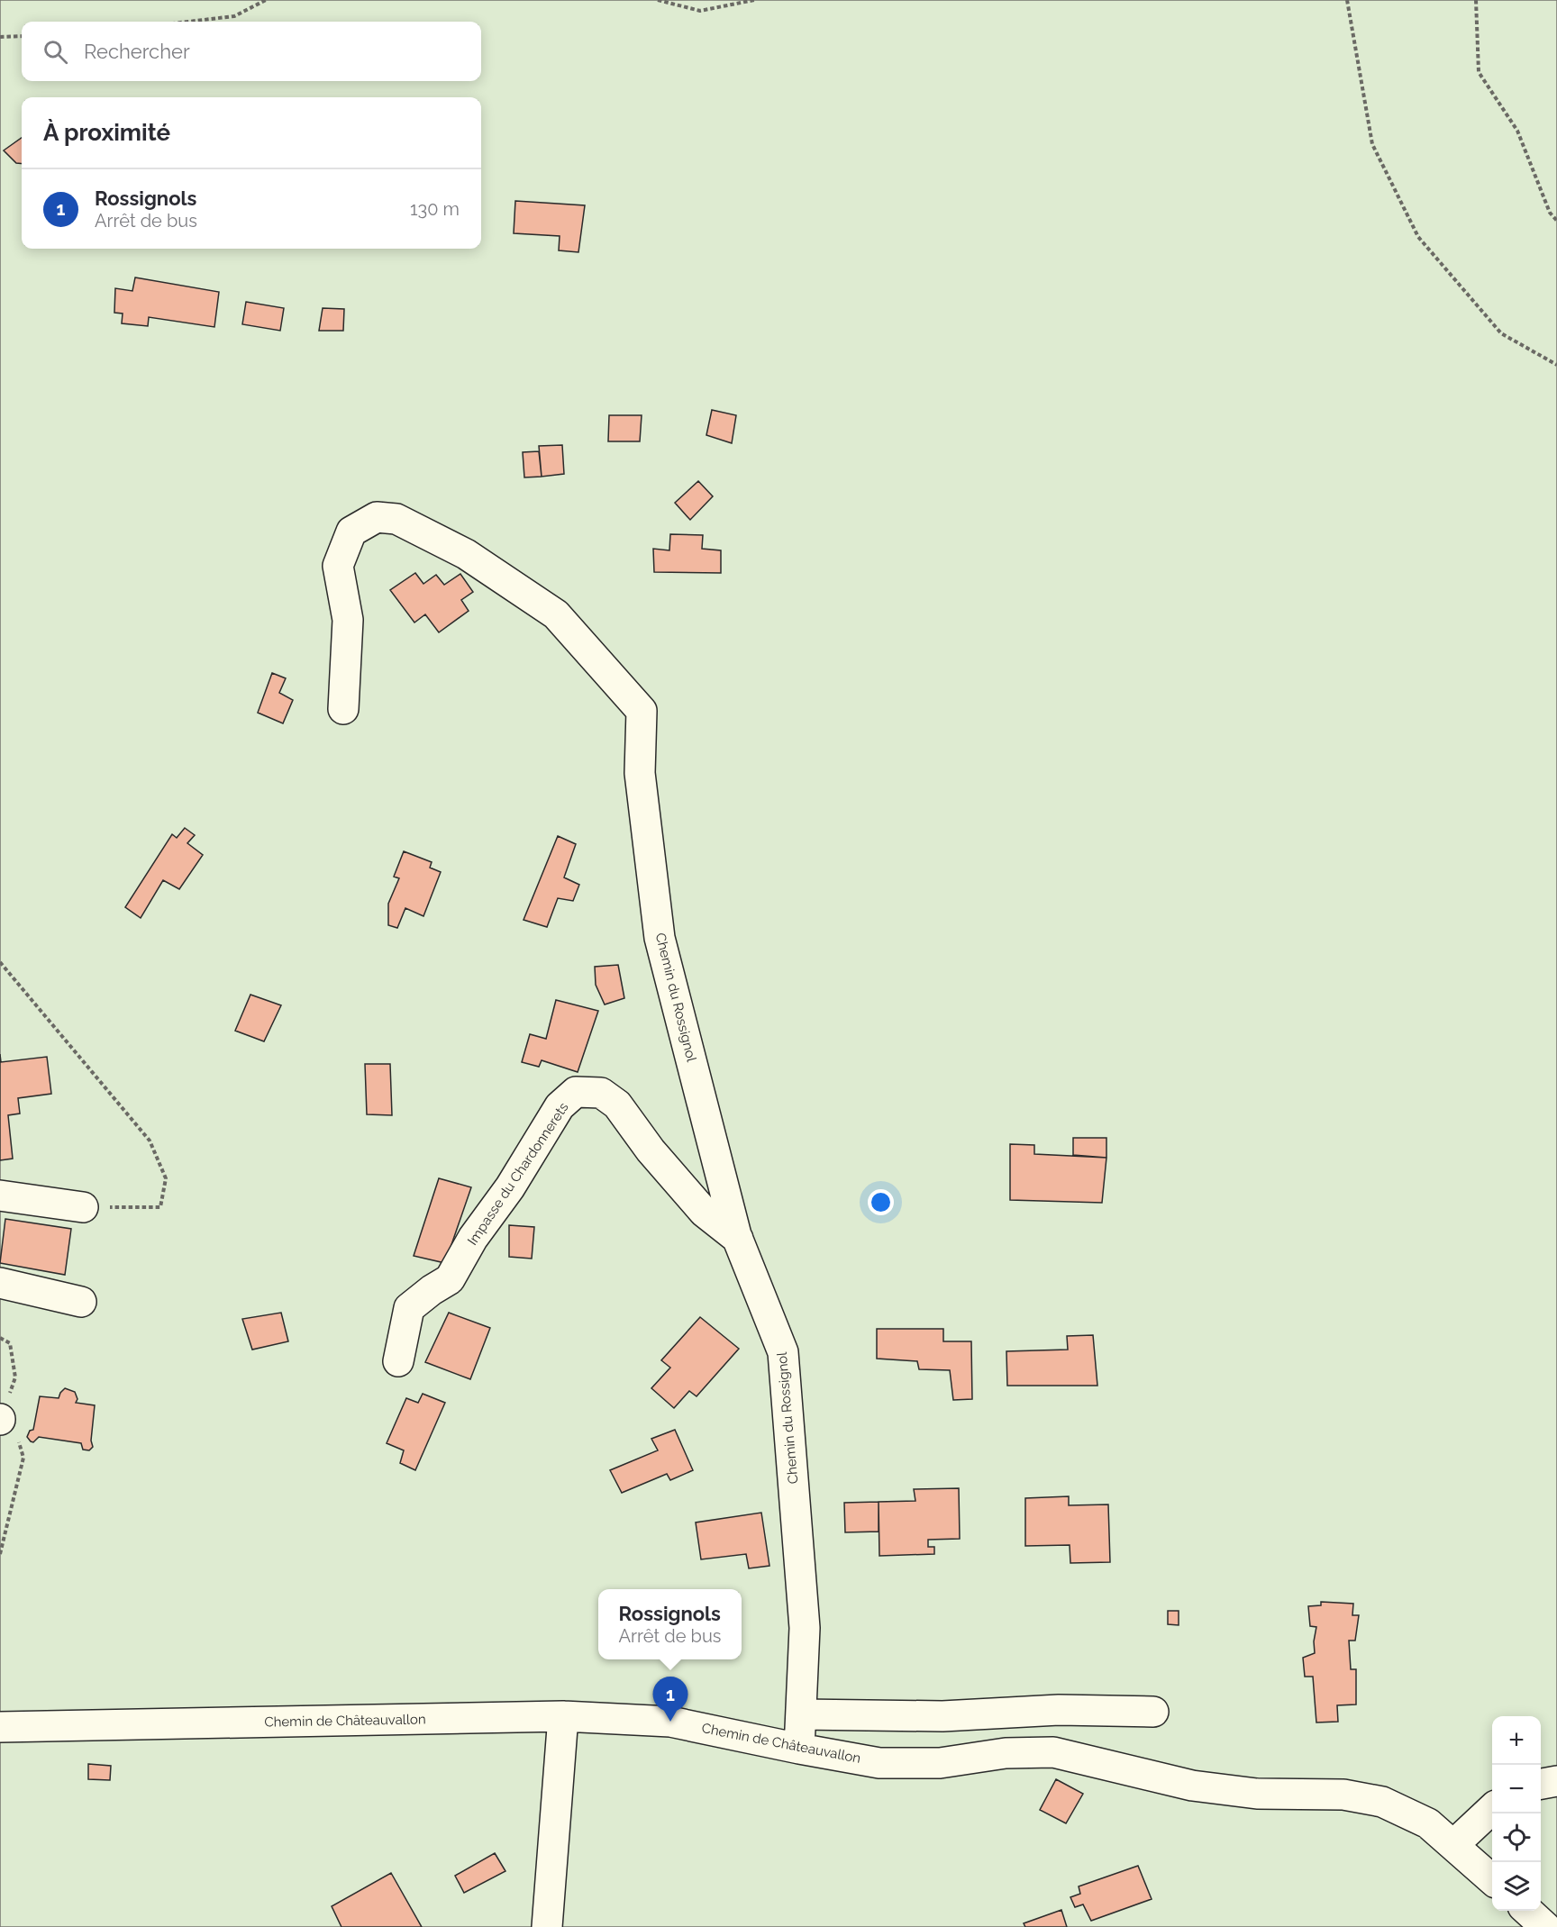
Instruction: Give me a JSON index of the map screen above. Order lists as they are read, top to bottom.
{
  "streets": {
    "street": ["Chemin du Rossignol", "Impasse du Chardonnerets", "Chemin de Châteauvallon"]
  },
  "crossings": [
    ["Chemin du Rossignol", "Impasse du Chardonnerets"],
    ["Chemin du Rossignol", "Chemin de Châteauvallon"]
  ],
  "page": {
    "search": "Rechercher",
    "heading": "À proximité",
    "list": [
      {
        "mark": "1",
        "name": "Rossignols",
        "note": "Arrêt de bus",
        "value": "130 m"
      }
    ],
    "popup": ["Rossignols", "Arrêt de bus"],
    "pins": "1",
    "map_buttons": ["+", "−"]
  }
}
